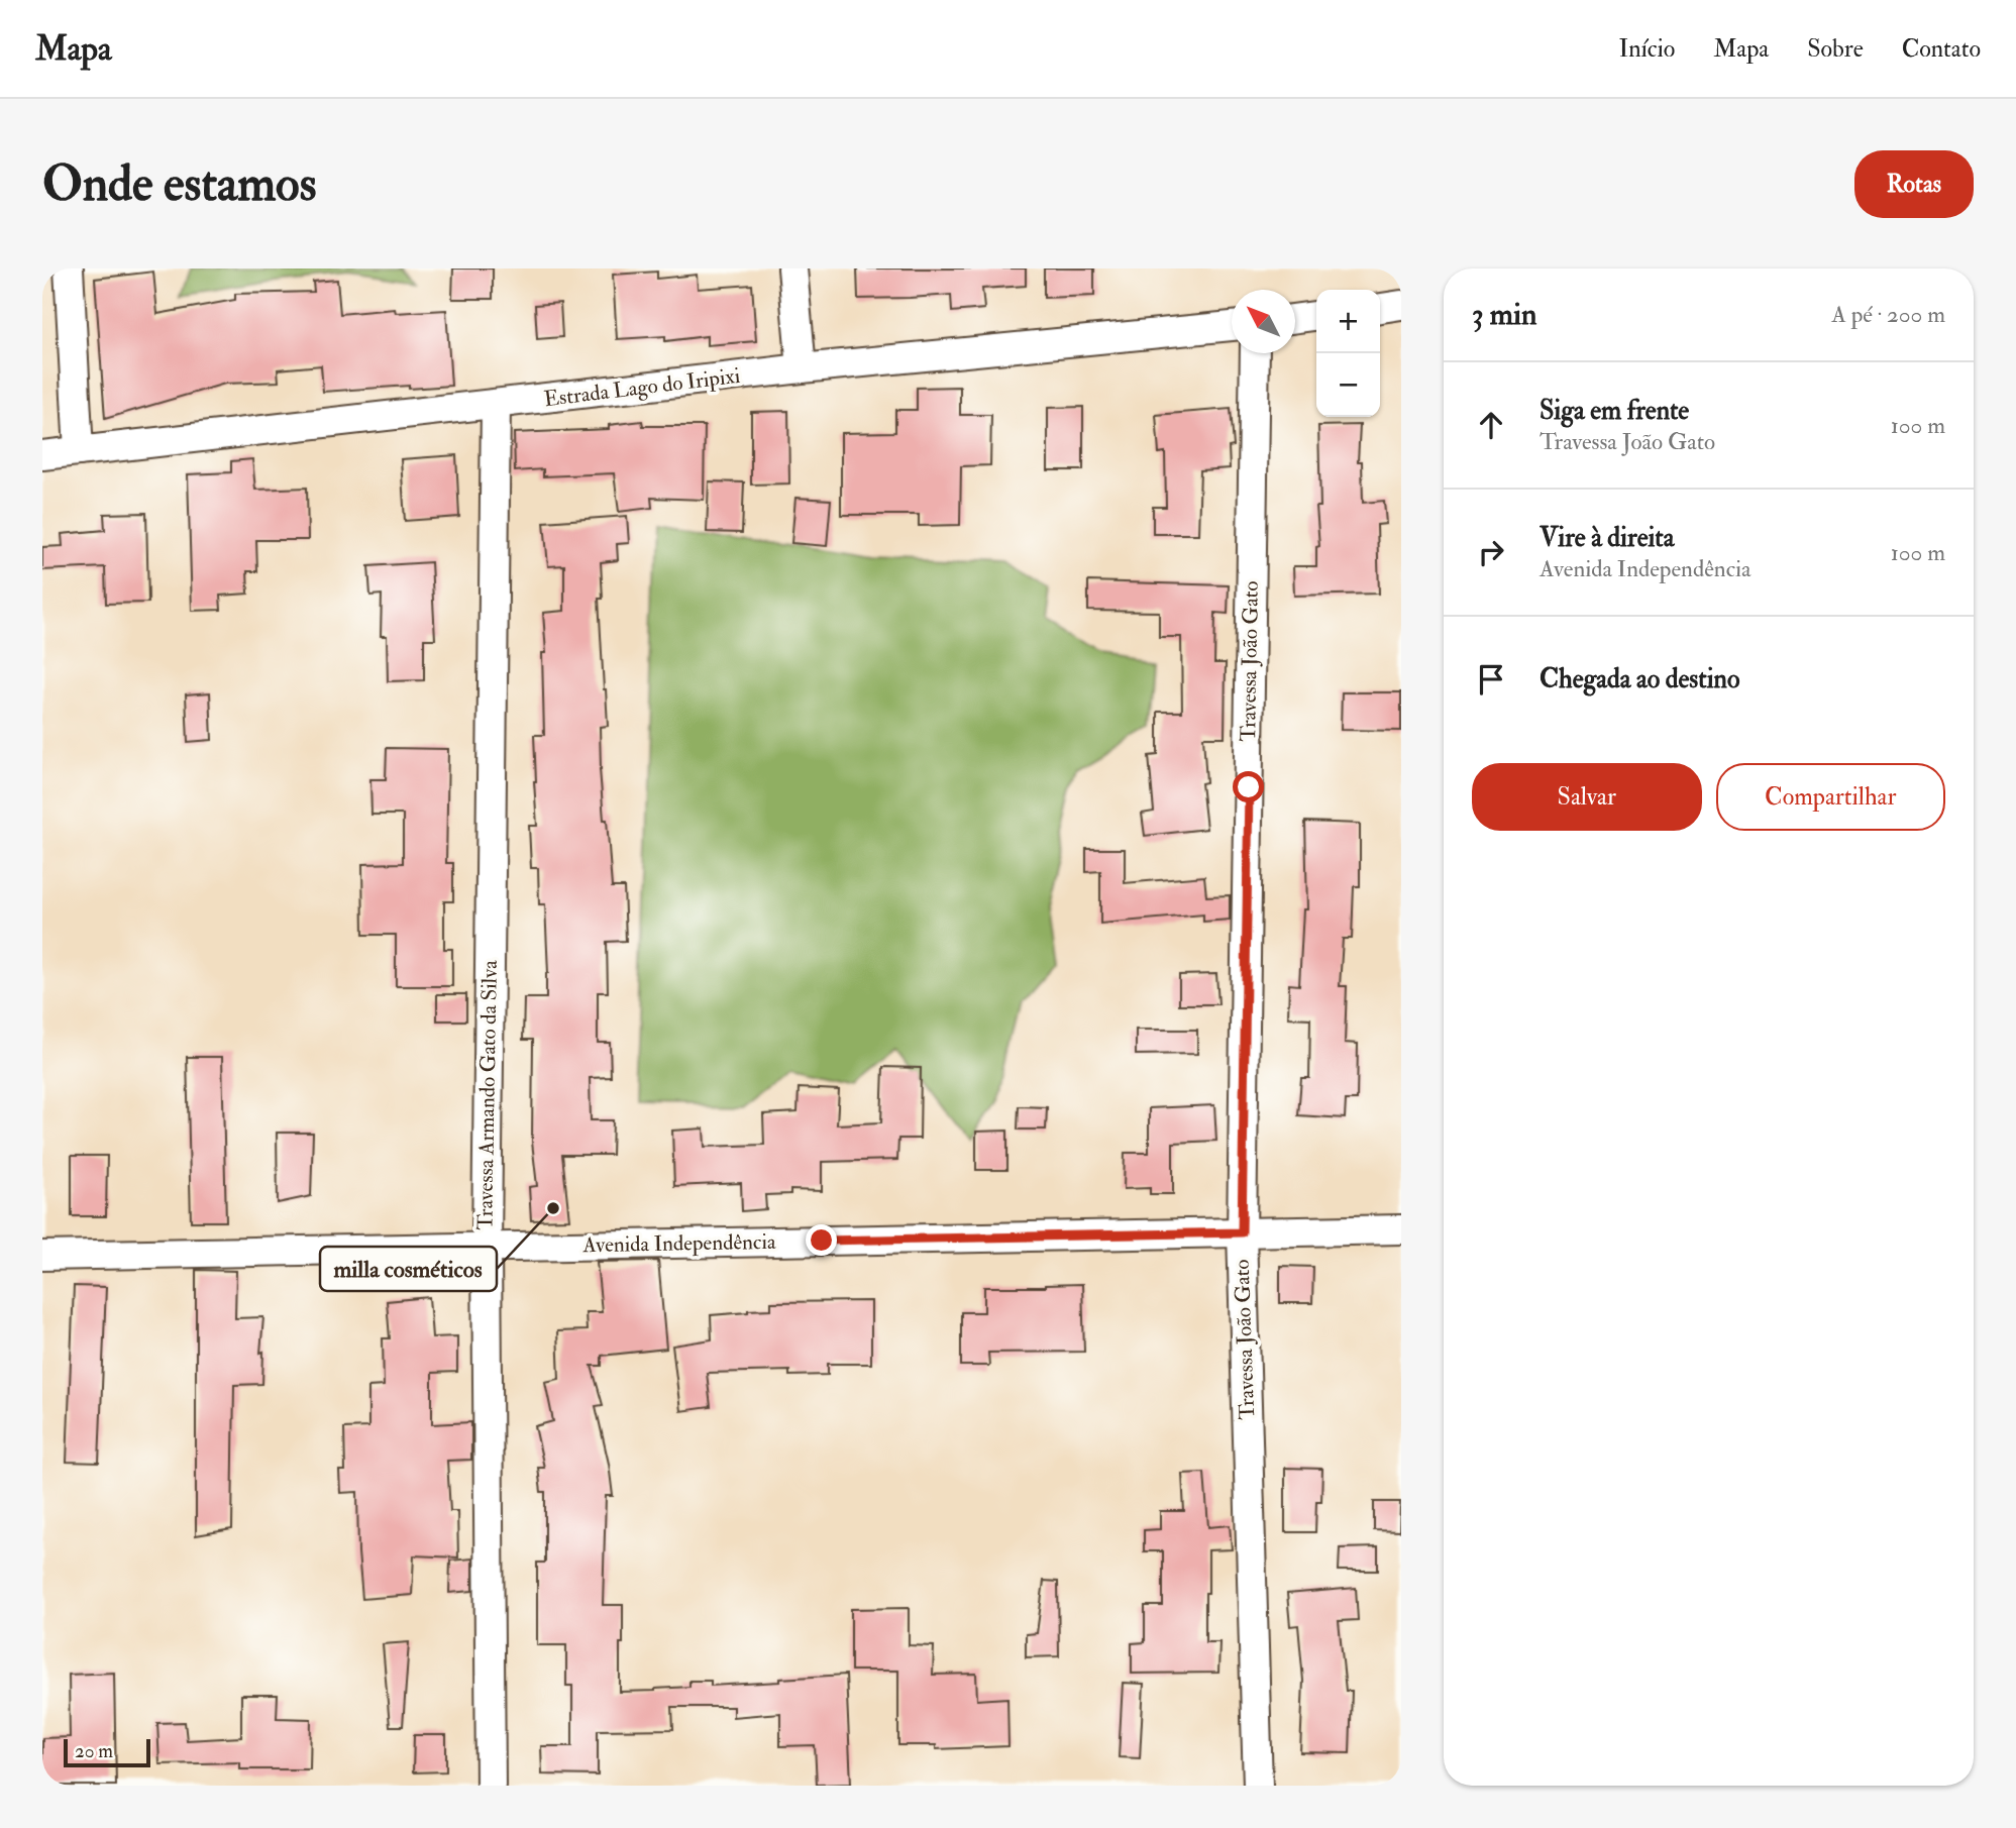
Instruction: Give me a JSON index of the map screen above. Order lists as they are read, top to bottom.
{
  "streets": {
    "street": [
      "Estrada Lago do Iripixi",
      "Travessa João Gato",
      "Travessa Armando Gato da Silva",
      "Avenida Independência"
    ]
  },
  "crossings": [
    ["Estrada Lago do Iripixi", "Travessa Armando Gato da Silva"],
    ["Travessa João Gato", "Avenida Independência"],
    ["Travessa Armando Gato da Silva", "Avenida Independência"]
  ],
  "places": ["milla cosméticos"],
  "scale_bar": "20 m",
  "north": "top left",
  "page": {
    "header": "Mapa",
    "nav": [
      "Início",
      "Mapa",
      "Sobre",
      "Contato"
    ],
    "buttons": [
      "Rotas",
      ["Salvar", "Compartilhar"]
    ],
    "title": "Onde estamos",
    "heading": ["3 min", "A pé · 200 m"],
    "map_buttons": ["+", "−"],
    "list": [
      ["Siga em frente", "Travessa João Gato", "100 m"],
      ["Vire à direita", "Avenida Independência", "100 m"],
      "Chegada ao destino"
    ],
    "scale": "20 m"
  }
}
